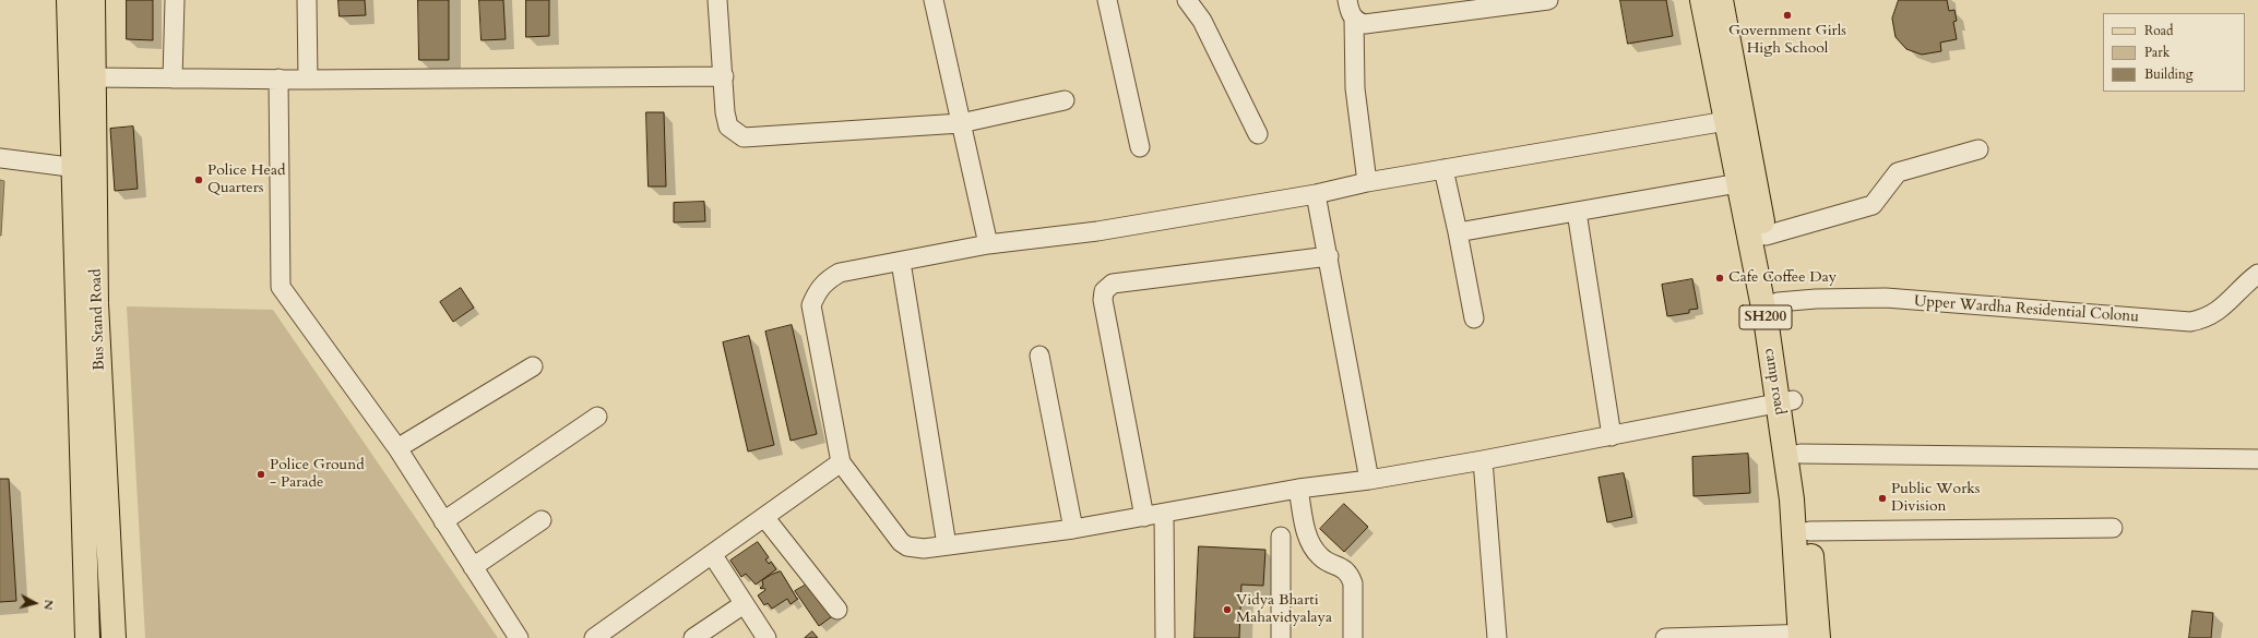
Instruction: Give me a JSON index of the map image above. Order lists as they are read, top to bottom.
{
  "streets": {
    "main road": ["SH200", "Bus Stand Road", "camp road"],
    "street": ["Upper Wardha Residential Colonu"]
  },
  "crossings": [
    ["Upper Wardha Residential Colonu", "camp road"]
  ],
  "places": [
    "Government Girls High School",
    "Police Head Quarters",
    "Cafe Coffee Day",
    "Police Ground - Parade",
    "Public Works Division",
    "Vidya Bharti Mahavidyalaya"
  ],
  "legend": ["Road", "Park", "Building"],
  "north": "right"
}
